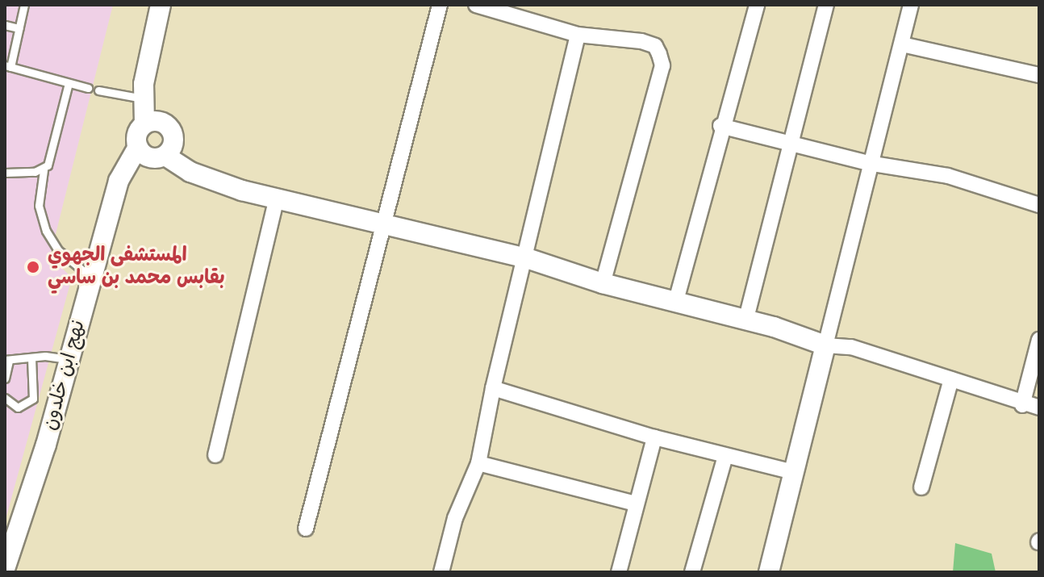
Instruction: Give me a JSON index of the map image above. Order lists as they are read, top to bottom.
{
  "streets": {
    "street": ["نهج ابن خلدون"]
  },
  "places": ["المستشفى الجهوي بقابس محمد بن ساسي"]
}
